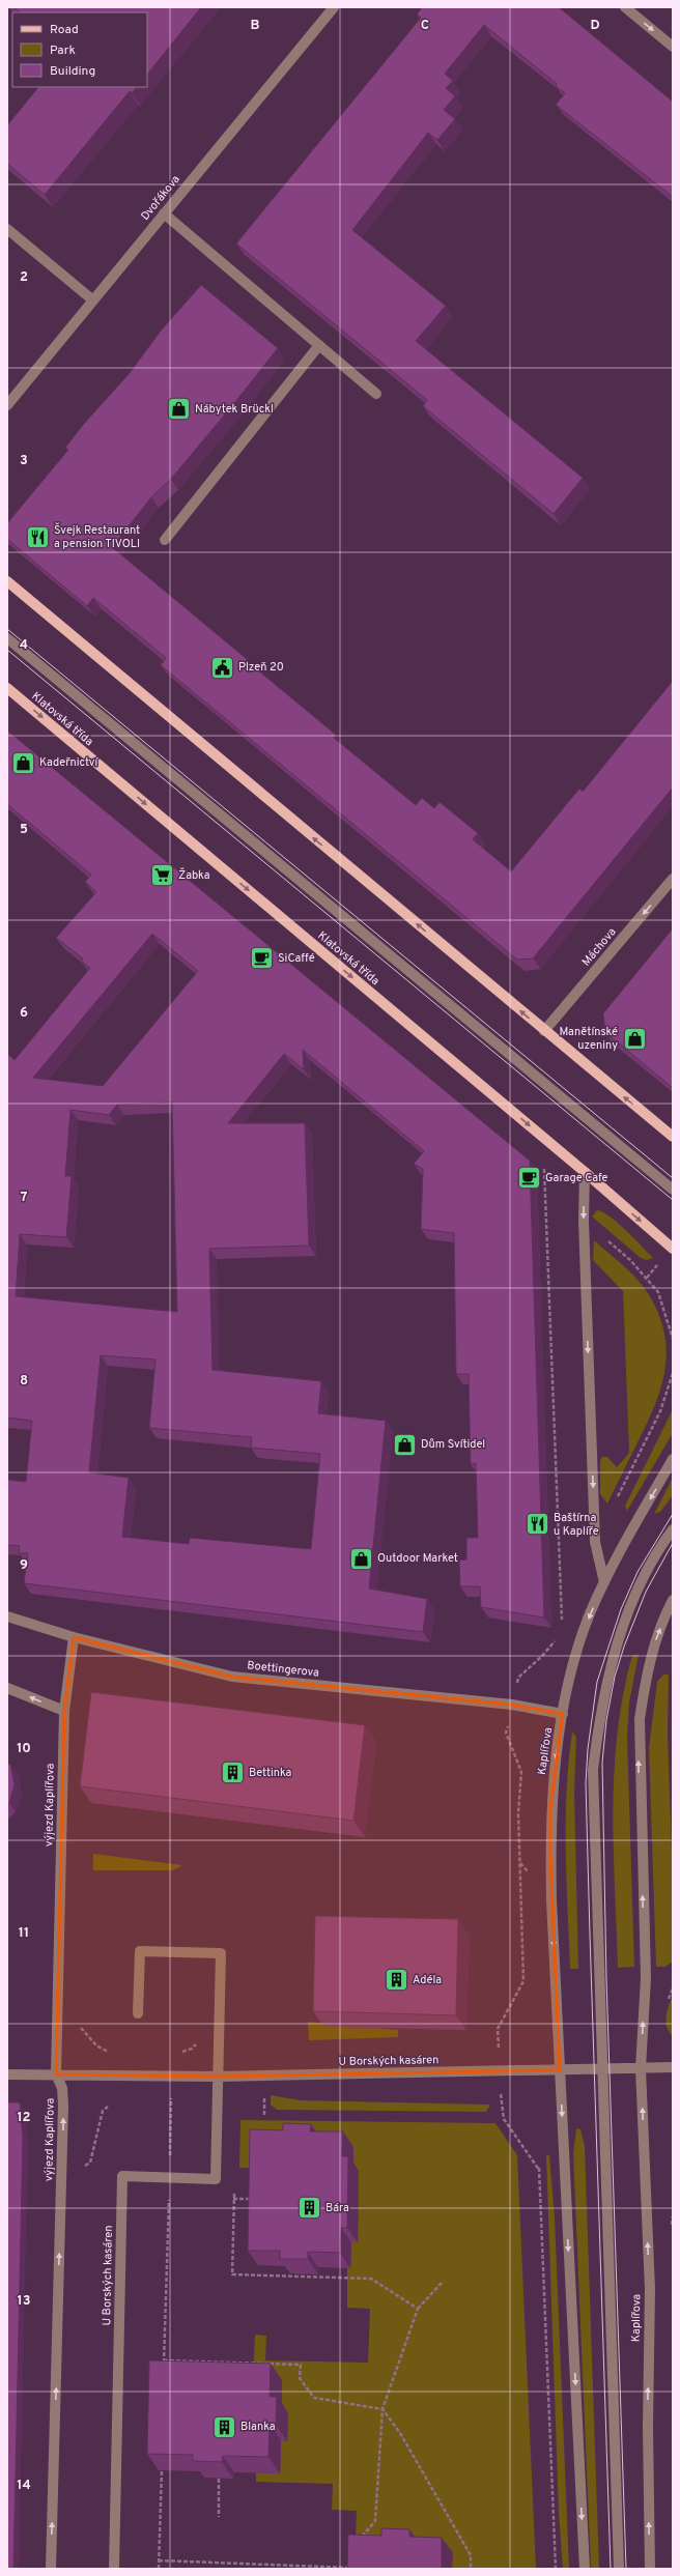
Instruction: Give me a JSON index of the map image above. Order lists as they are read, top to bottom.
{
  "streets": {
    "main road": ["Klatovská třída"],
    "street": [
      "Dvořákova",
      "Máchova",
      "Boettingerova",
      "Kaplířova",
      "výjezd Kaplířova",
      "U Borských kasáren"
    ]
  },
  "crossings": [
    ["Boettingerova", "Kaplířova"],
    ["Boettingerova", "výjezd Kaplířova"],
    ["Kaplířova", "U Borských kasáren"],
    ["výjezd Kaplířova", "U Borských kasáren"]
  ],
  "one_way": ["Máchova", "výjezd Kaplířova"],
  "places": {
    "shop": [
      "Nábytek Brückl",
      "Kadeřnictví",
      "Manětínské uzeniny",
      "Dům Svítidel",
      "Outdoor Market"
    ],
    "restaurant": ["Švejk Restaurant a pension TIVOLI", "Baštírna u Kaplíře"],
    "public building": ["Plzeň 20"],
    "supermarket": ["Žabka"],
    "cafe": ["SiCaffé", "Garage Cafe"],
    "building": [
      "Bettinka",
      "Adéla",
      "Bára",
      "Blanka"
    ]
  },
  "legend": ["Road", "Park", "Building"],
  "grid": {
    "columns": ["B", "C", "D"],
    "rows": [
      "2",
      "3",
      "4",
      "5",
      "6",
      "7",
      "8",
      "9",
      "10",
      "11",
      "12",
      "13",
      "14"
    ]
  }
}
